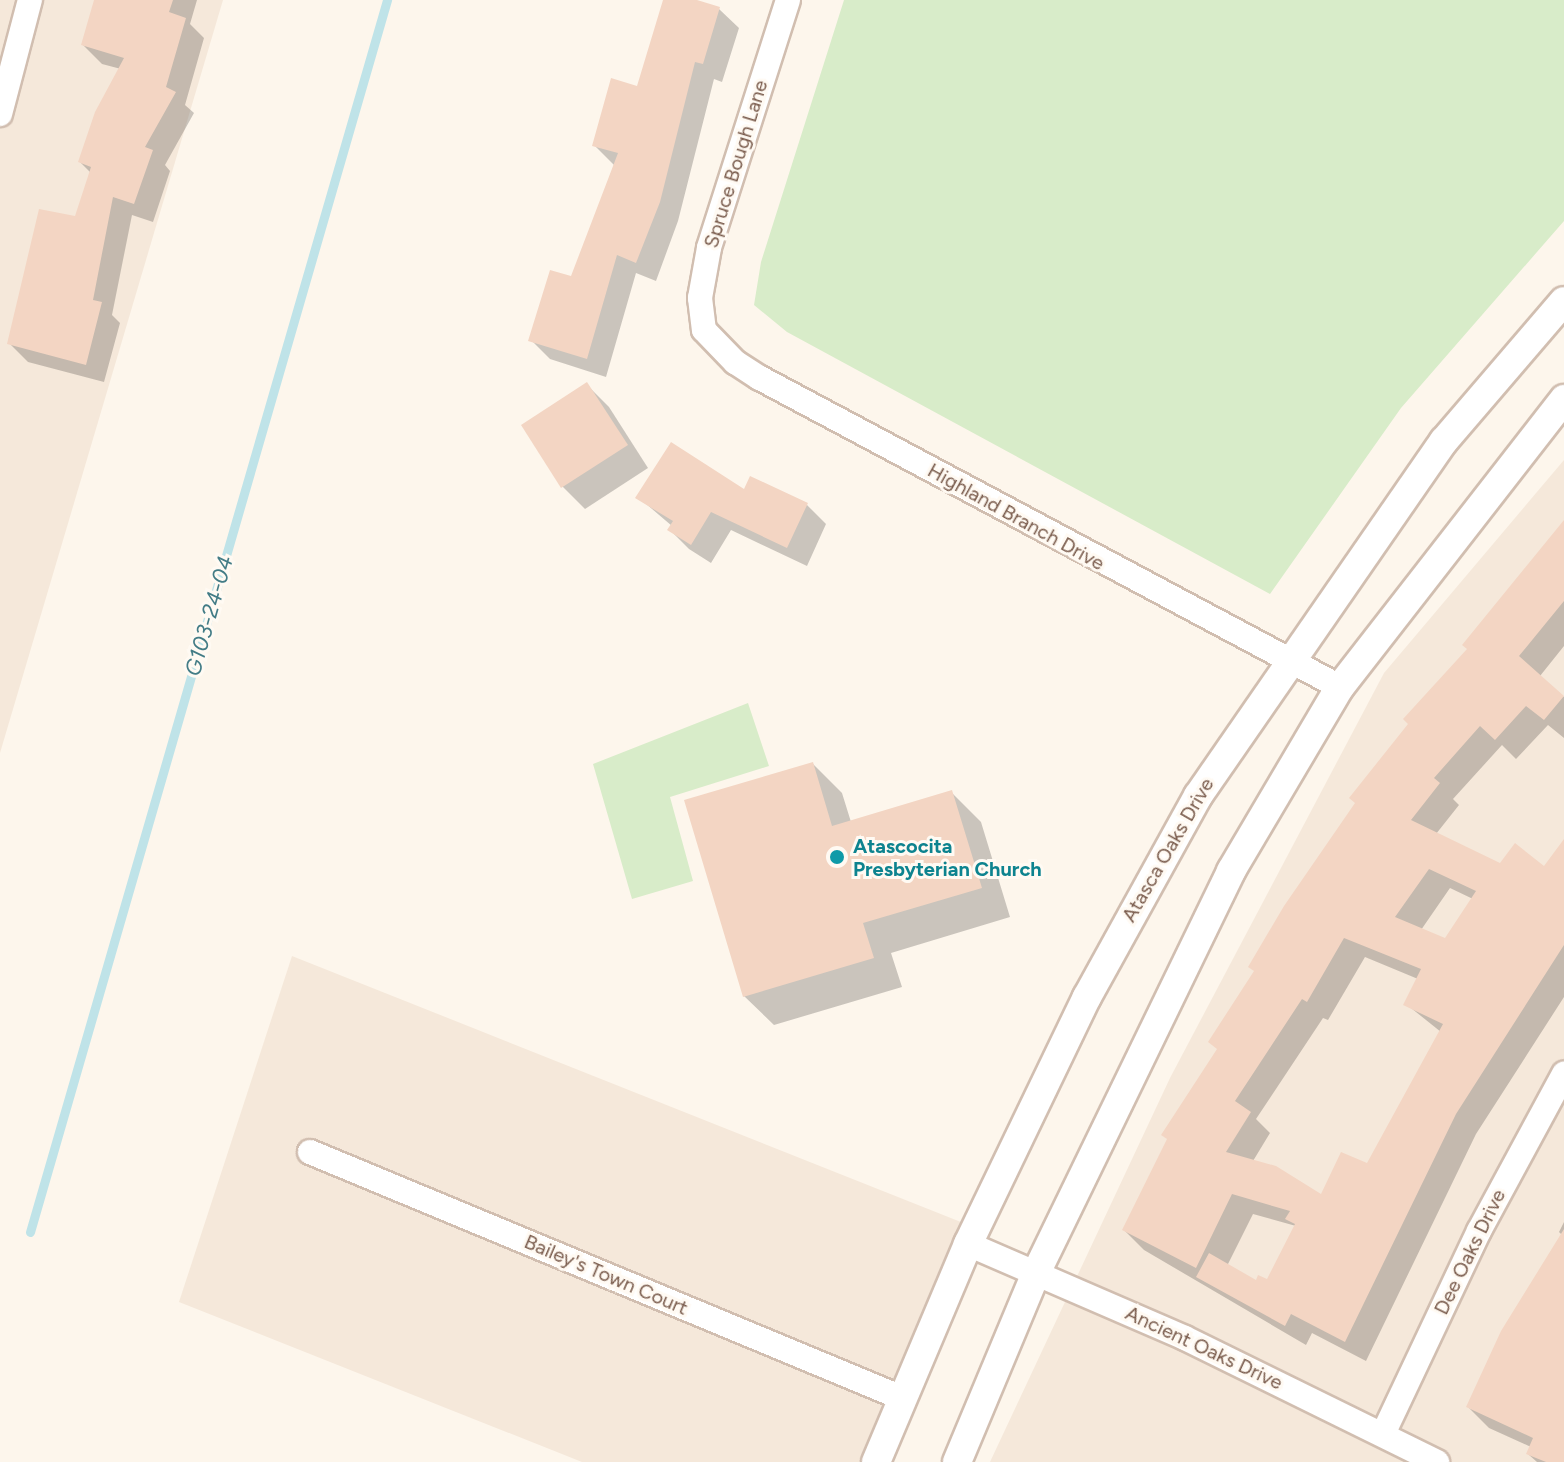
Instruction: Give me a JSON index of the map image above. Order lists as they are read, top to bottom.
{
  "streets": {
    "street": [
      "Spruce Bough Lane",
      "Highland Branch Drive",
      "Atasca Oaks Drive",
      "Dee Oaks Drive",
      "Bailey's Town Court",
      "Ancient Oaks Drive"
    ]
  },
  "crossings": [
    ["Spruce Bough Lane", "Highland Branch Drive"],
    ["Highland Branch Drive", "Atasca Oaks Drive"],
    ["Atasca Oaks Drive", "Bailey's Town Court"],
    ["Atasca Oaks Drive", "Ancient Oaks Drive"],
    ["Dee Oaks Drive", "Ancient Oaks Drive"]
  ],
  "water": ["G103-24-04"],
  "places": ["Atascocita Presbyterian Church"]
}
